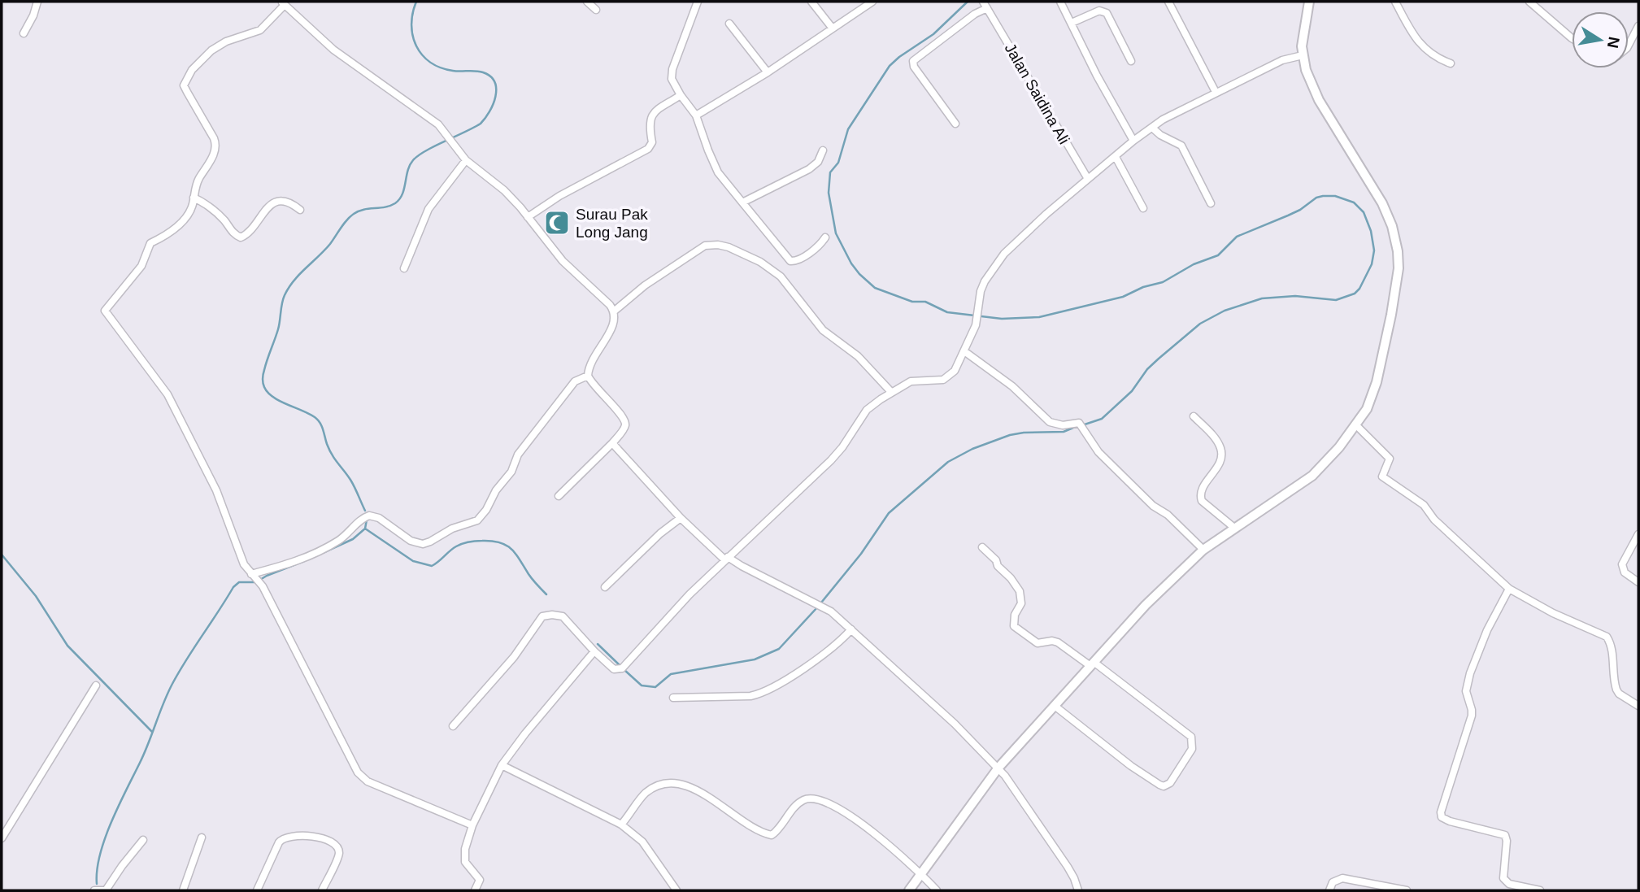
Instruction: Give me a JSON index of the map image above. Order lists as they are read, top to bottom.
{
  "streets": {
    "street": ["Jalan Saidina Ali"]
  },
  "places": {
    "mosque": ["Surau Pak Long Jang"]
  },
  "north": "right"
}
